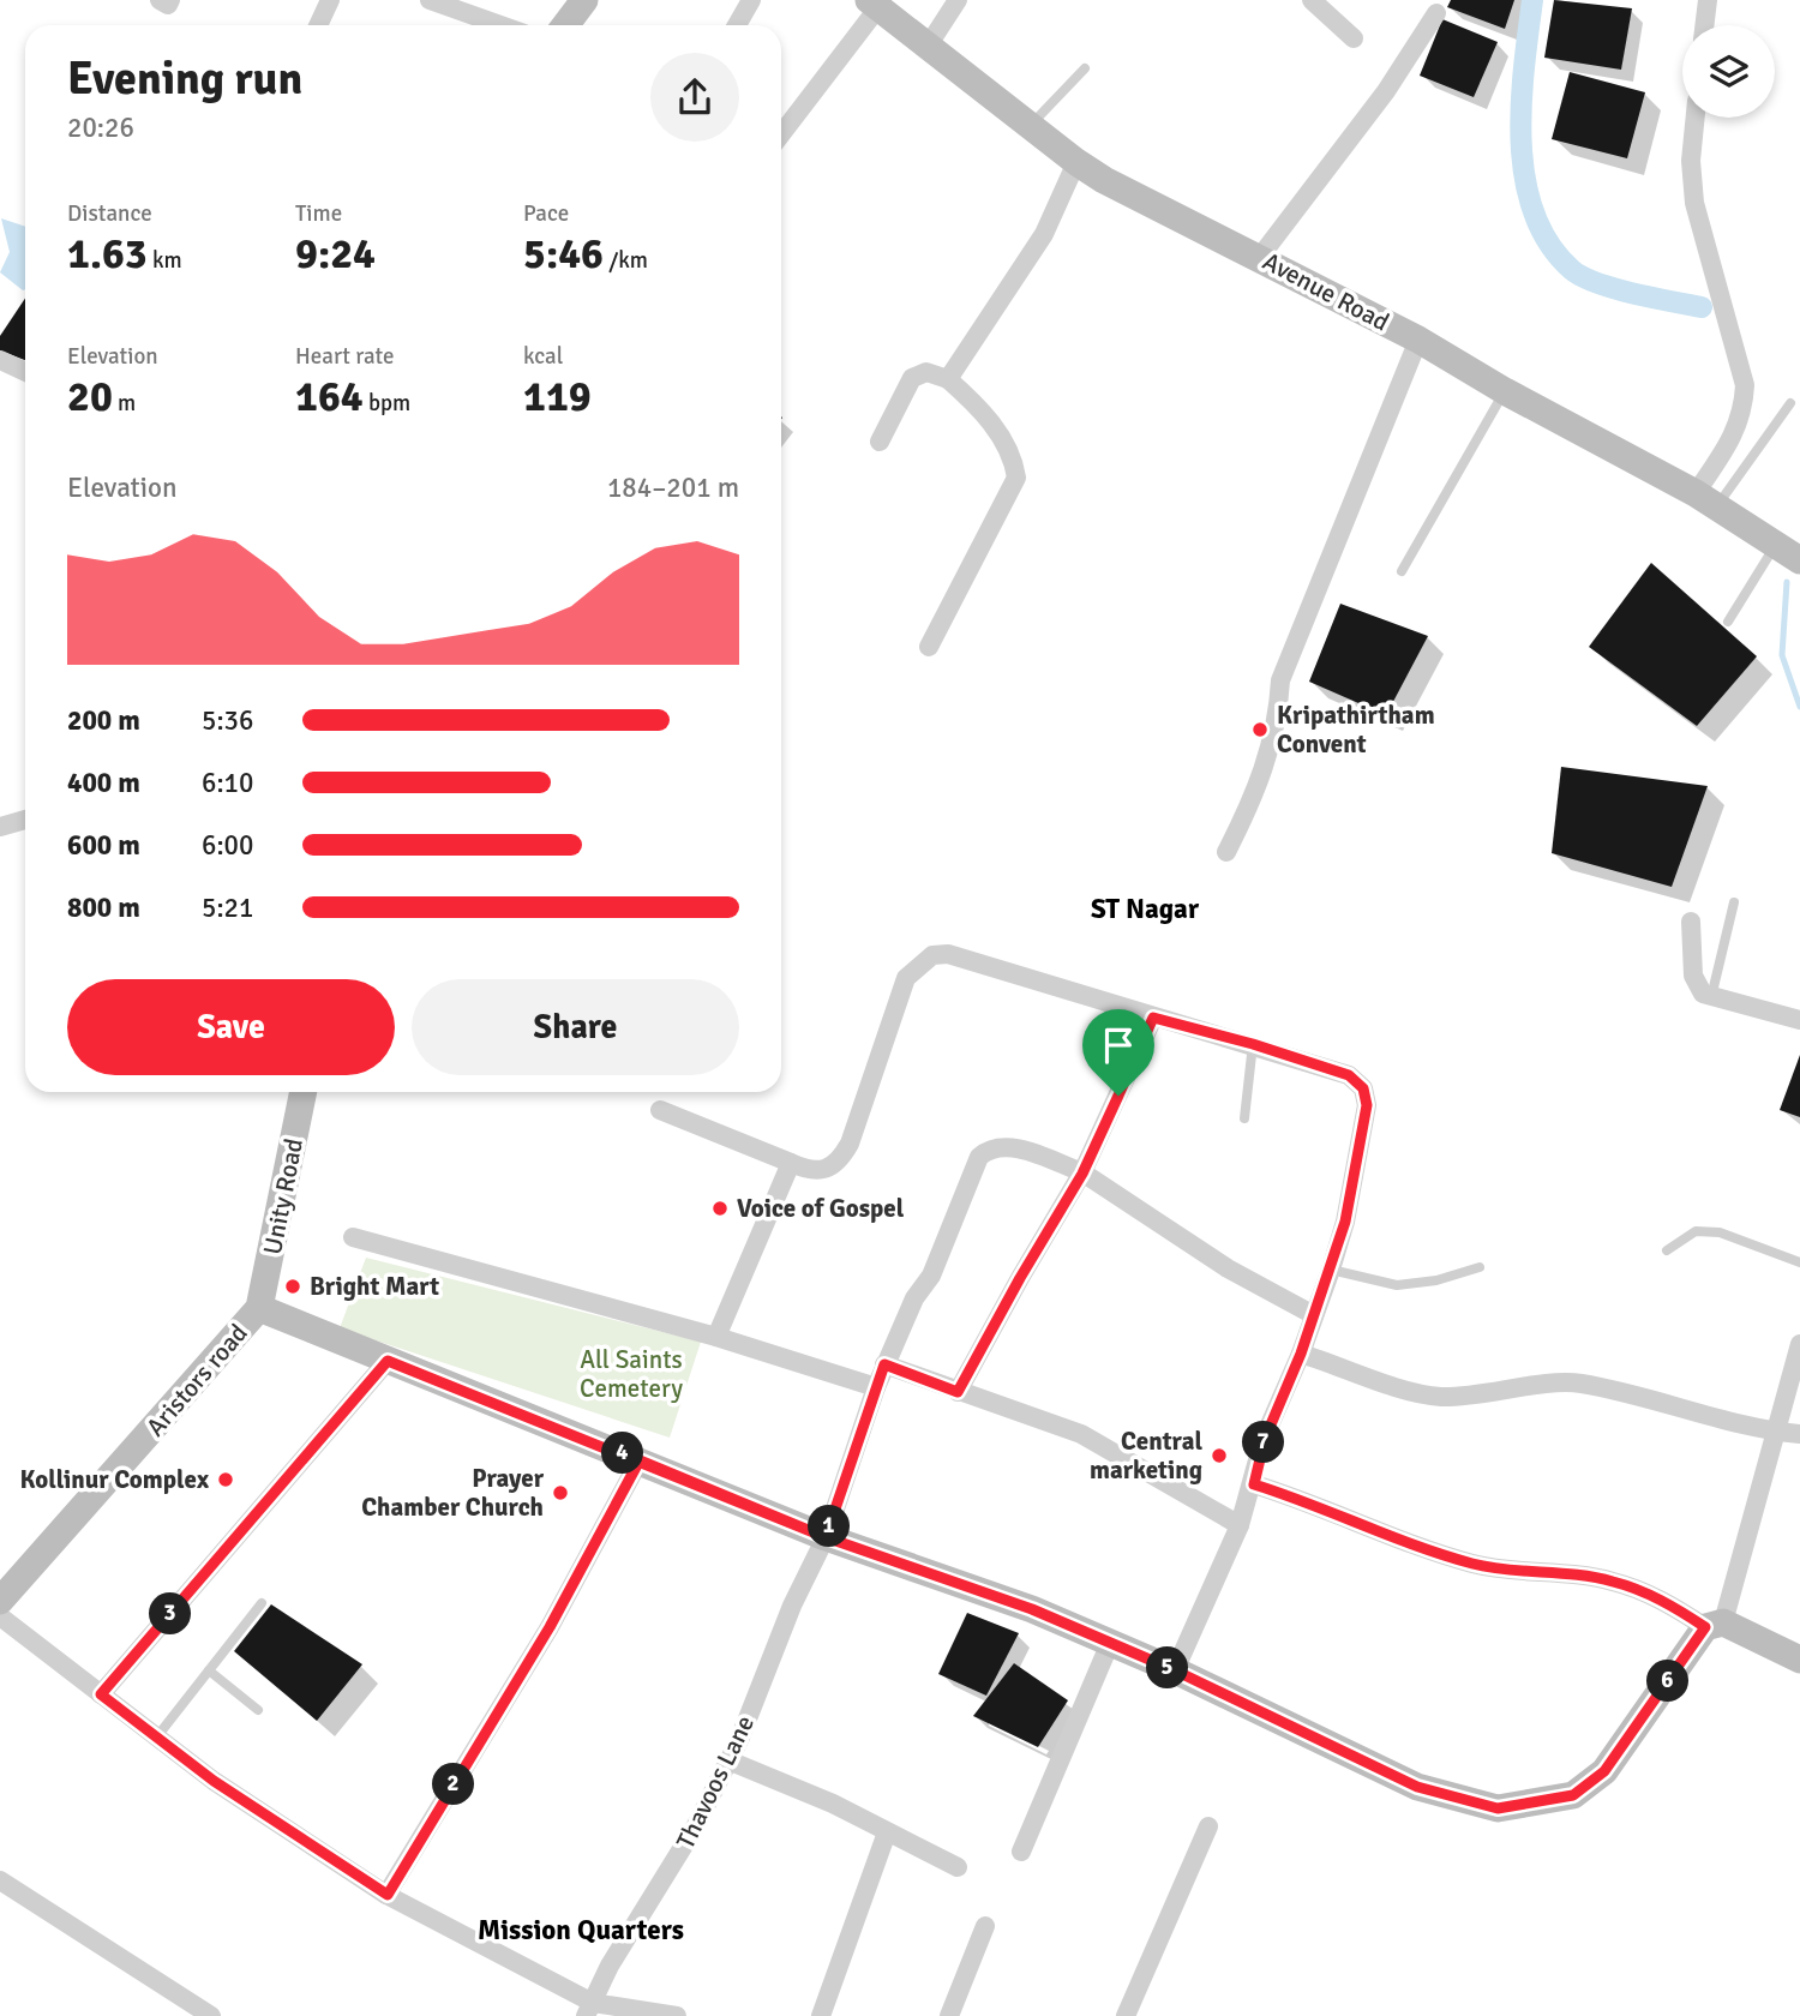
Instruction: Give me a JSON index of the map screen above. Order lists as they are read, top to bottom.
{
  "streets": {
    "street": [
      "Avenue Road",
      "Unity Road",
      "Aristors road",
      "Thavoos Lane"
    ]
  },
  "crossings": [
    ["Unity Road", "Aristors road"]
  ],
  "districts": ["ST Nagar", "Mission Quarters"],
  "parks": ["All Saints Cemetery"],
  "places": [
    "Kripathirtham Convent",
    "Voice of Gospel",
    "Bright Mart",
    "Central marketing",
    "Kollinur Complex",
    "Prayer Chamber Church"
  ],
  "page": {
    "heading": ["Evening run", "20:26"],
    "stats": [
      ["Distance", "1.63 km"],
      ["Time", "9:24"],
      ["Pace", "5:46 /km"],
      ["Elevation", "20 m"],
      ["Heart rate", "164 bpm"],
      ["kcal", "119"]
    ],
    "chart": ["Elevation", "184–201 m"],
    "list": [
      {
        "name": "200 m",
        "note": "5:36"
      },
      {
        "name": "400 m",
        "note": "6:10"
      },
      {
        "name": "600 m",
        "note": "6:00"
      },
      {
        "name": "800 m",
        "note": "5:21"
      }
    ],
    "buttons": ["Save", "Share"],
    "pins": [
      "7",
      "4",
      "1",
      "3",
      "5",
      "6",
      "2"
    ]
  }
}
